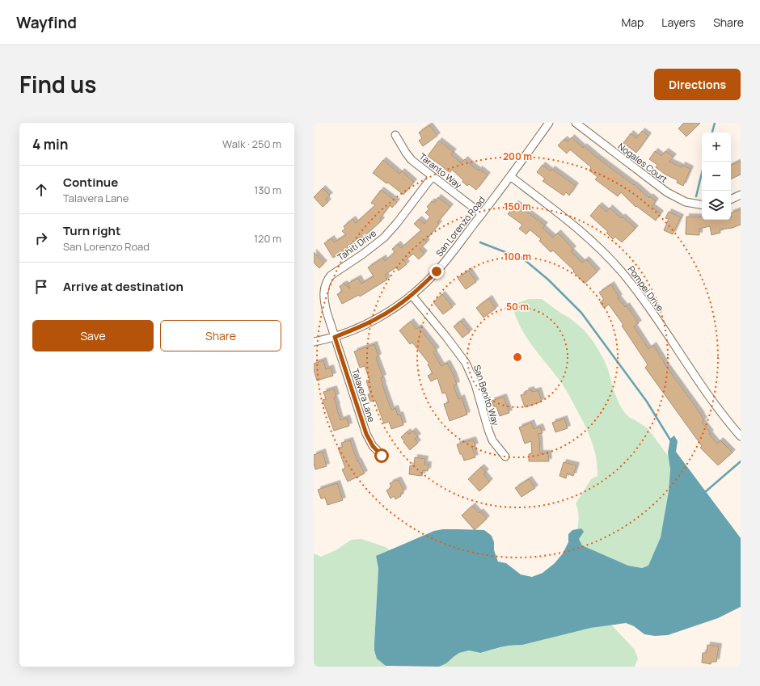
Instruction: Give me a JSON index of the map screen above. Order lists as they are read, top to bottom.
{
  "streets": {
    "street": [
      "Nogales Court",
      "Taranto Way",
      "San Lorenzo Road",
      "Tahiti Drive",
      "Pompei Drive",
      "Talavera Lane",
      "San Benito Way"
    ]
  },
  "crossings": [
    ["Taranto Way", "San Lorenzo Road"],
    ["Taranto Way", "Tahiti Drive"],
    ["San Lorenzo Road", "Tahiti Drive"],
    ["San Lorenzo Road", "Pompei Drive"],
    ["San Lorenzo Road", "Talavera Lane"],
    ["San Lorenzo Road", "San Benito Way"],
    ["Tahiti Drive", "Talavera Lane"]
  ],
  "page": {
    "header": "Wayfind",
    "nav": ["Map", "Layers", "Share"],
    "title": "Find us",
    "buttons": [
      "Directions",
      ["Save", "Share"]
    ],
    "heading": ["4 min", "Walk · 250 m"],
    "map_buttons": ["+", "−"],
    "list": [
      ["Continue", "Talavera Lane", "130 m"],
      ["Turn right", "San Lorenzo Road", "120 m"],
      "Arrive at destination"
    ]
  },
  "rings": [
    "200 m",
    "150 m",
    "100 m",
    "50 m"
  ]
}
